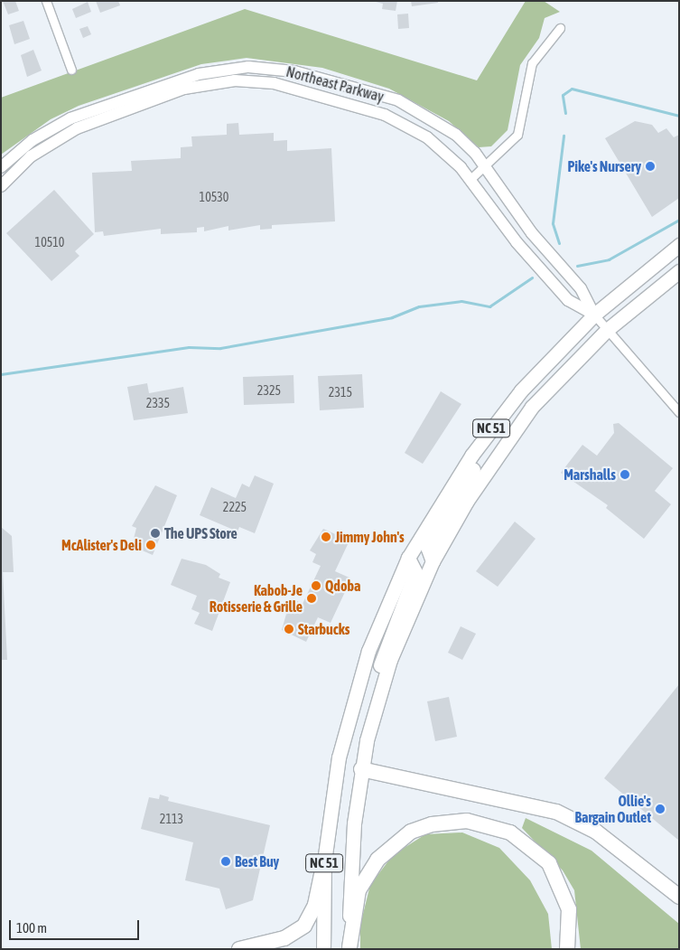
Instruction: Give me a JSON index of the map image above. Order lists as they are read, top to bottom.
{
  "streets": {
    "main road": ["NC 51"],
    "street": ["Northeast Parkway"]
  },
  "crossings": [
    ["Northeast Parkway", "NC 51"]
  ],
  "places": [
    "Pike's Nursery",
    "Marshalls",
    "The UPS Store",
    "Jimmy John's",
    "McAlister's Deli",
    "Qdoba",
    "Kabob-Je Rotisserie & Grille",
    "Starbucks",
    "Ollie's Bargain Outlet",
    "Best Buy"
  ],
  "house_numbers": [
    "10530",
    "10510",
    "2325",
    "2315",
    "2335",
    "2225",
    "2113"
  ],
  "scale_bar": "100 m"
}
